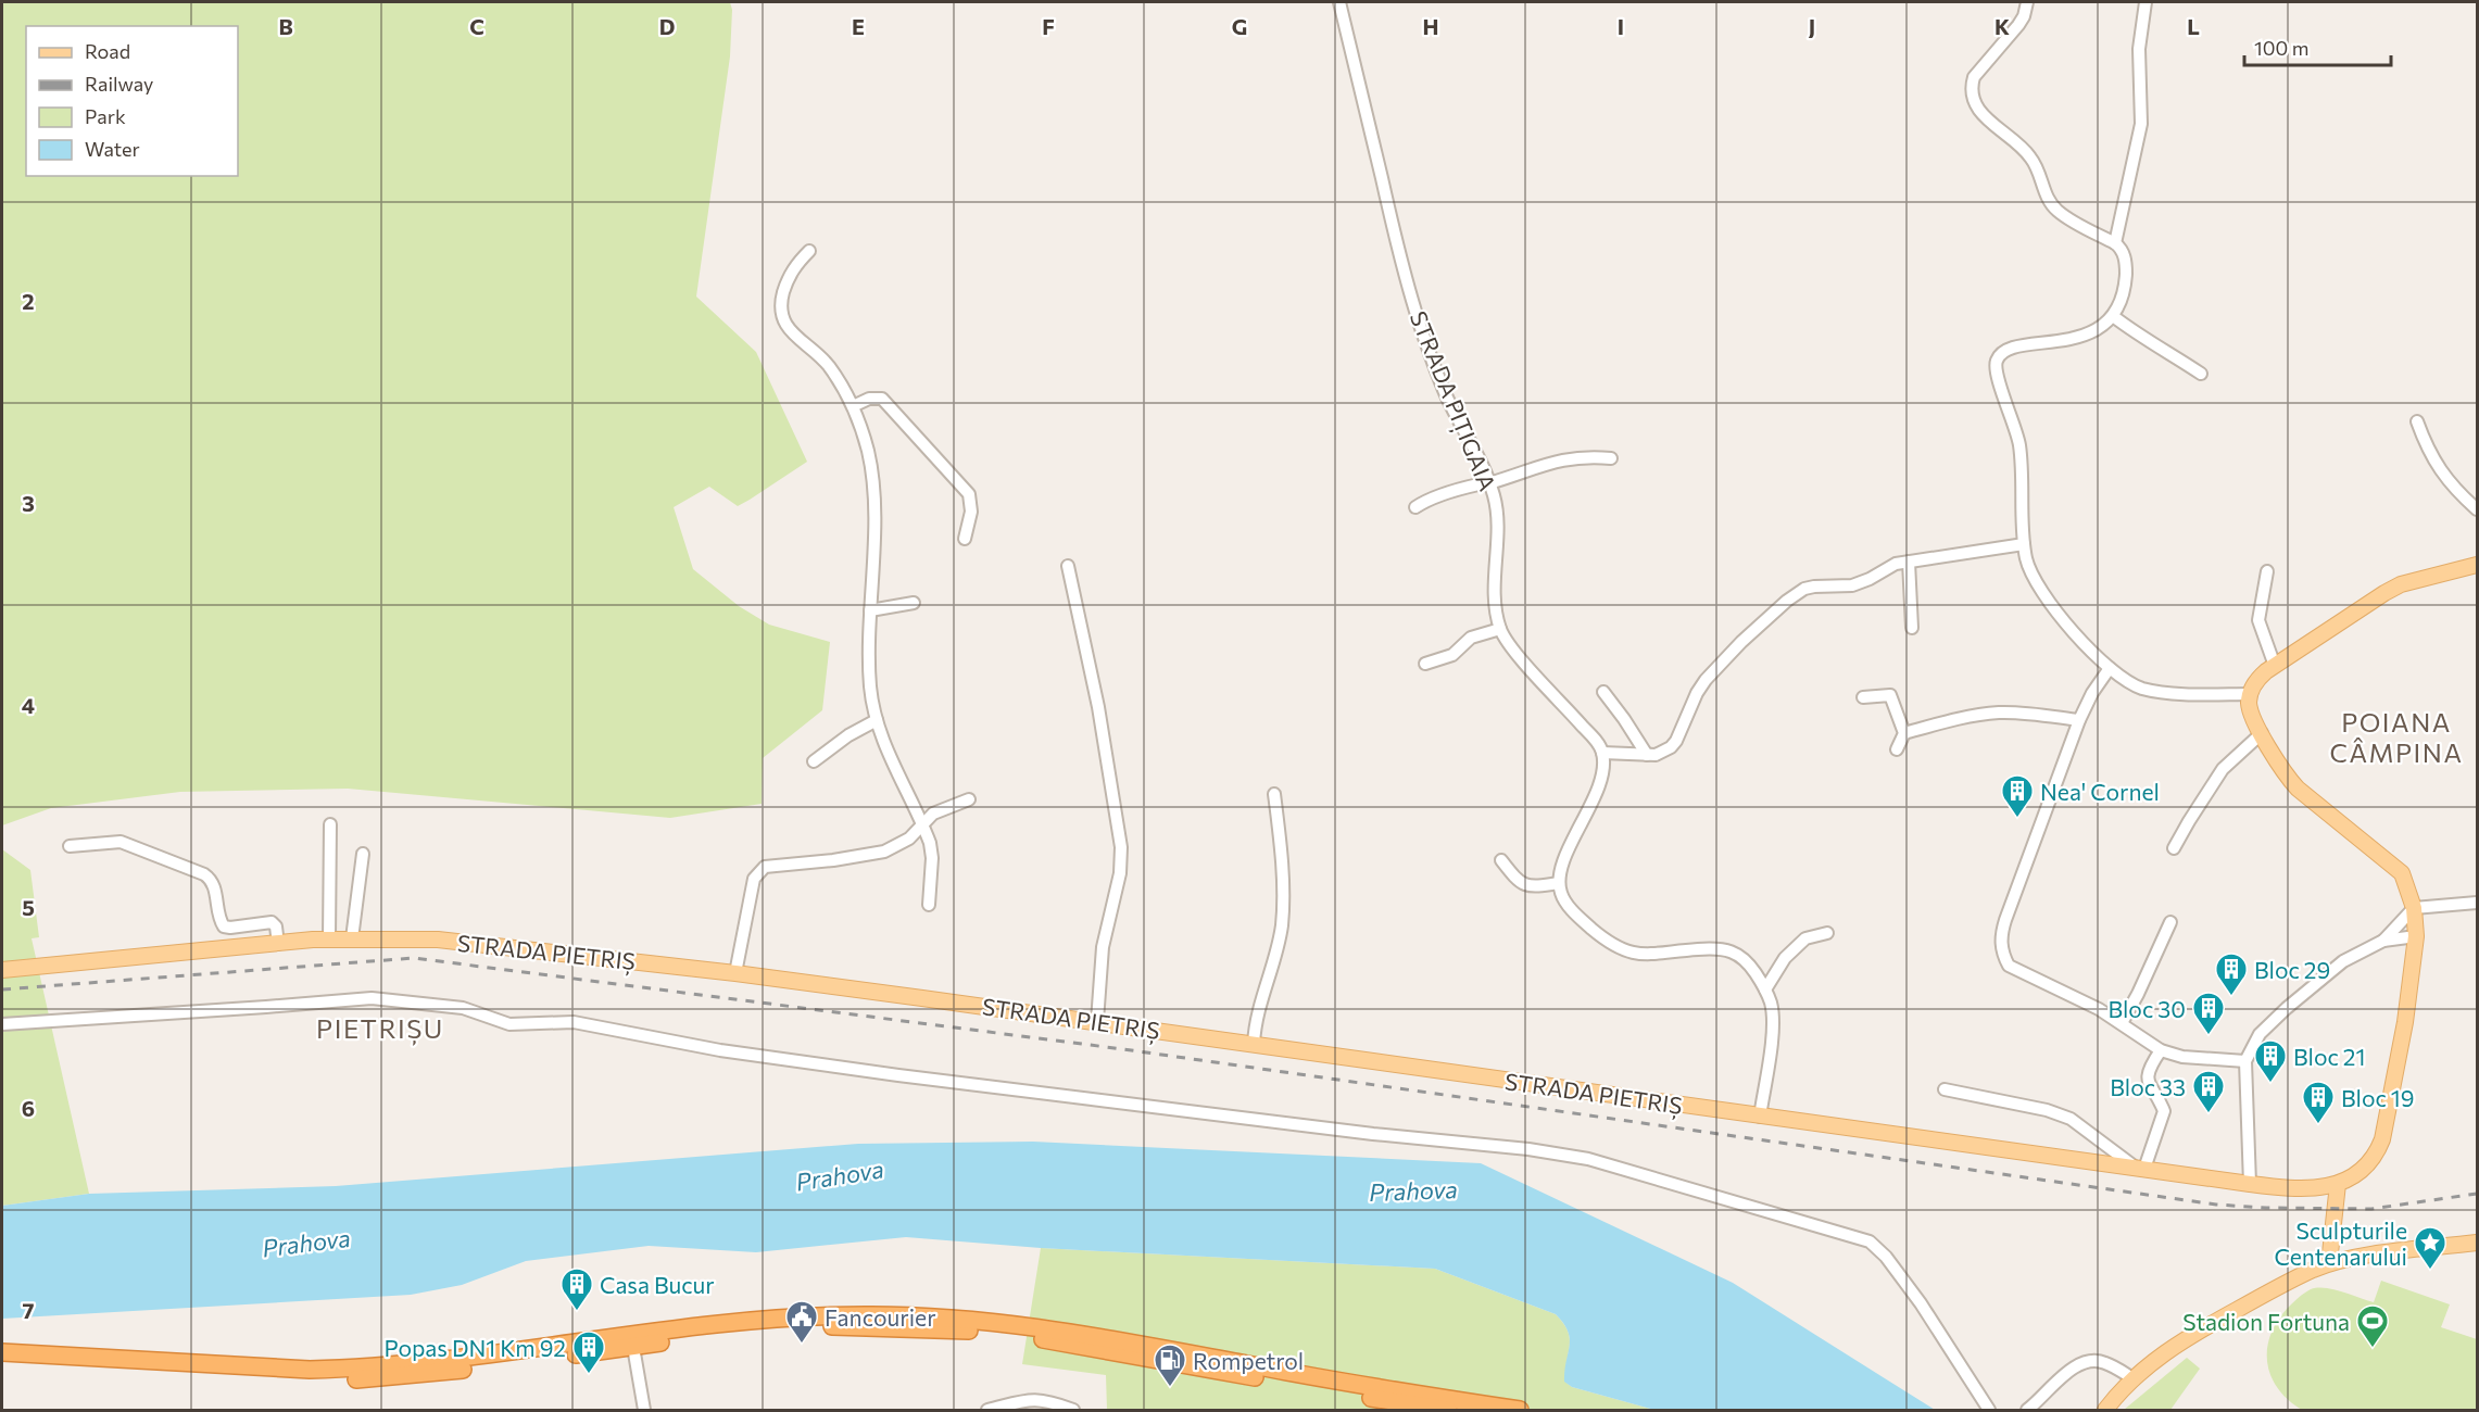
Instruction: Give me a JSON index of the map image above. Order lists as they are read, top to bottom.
{
  "streets": {
    "main road": ["STRADA PIETRIȘ"],
    "street": ["STRADA PIȚIGAIA"]
  },
  "districts": ["POIANA CÂMPINA", "PIETRIȘU"],
  "water": ["Prahova"],
  "places": {
    "building": [
      "Nea' Cornel",
      "Bloc 29",
      "Bloc 30",
      "Bloc 21",
      "Bloc 33",
      "Bloc 19",
      "Casa Bucur",
      "Popas DN1 Km 92"
    ],
    "place": ["Sculpturile Centenarului"],
    "public building": ["Fancourier"],
    "sports": ["Stadion Fortuna"],
    "fuel station": ["Rompetrol"]
  },
  "legend": [
    "Road",
    "Railway",
    "Park",
    "Water"
  ],
  "scale_bar": "100 m",
  "grid": {
    "columns": [
      "B",
      "C",
      "D",
      "E",
      "F",
      "G",
      "H",
      "I",
      "J",
      "K",
      "L"
    ],
    "rows": [
      "2",
      "3",
      "4",
      "5",
      "6",
      "7"
    ]
  }
}
